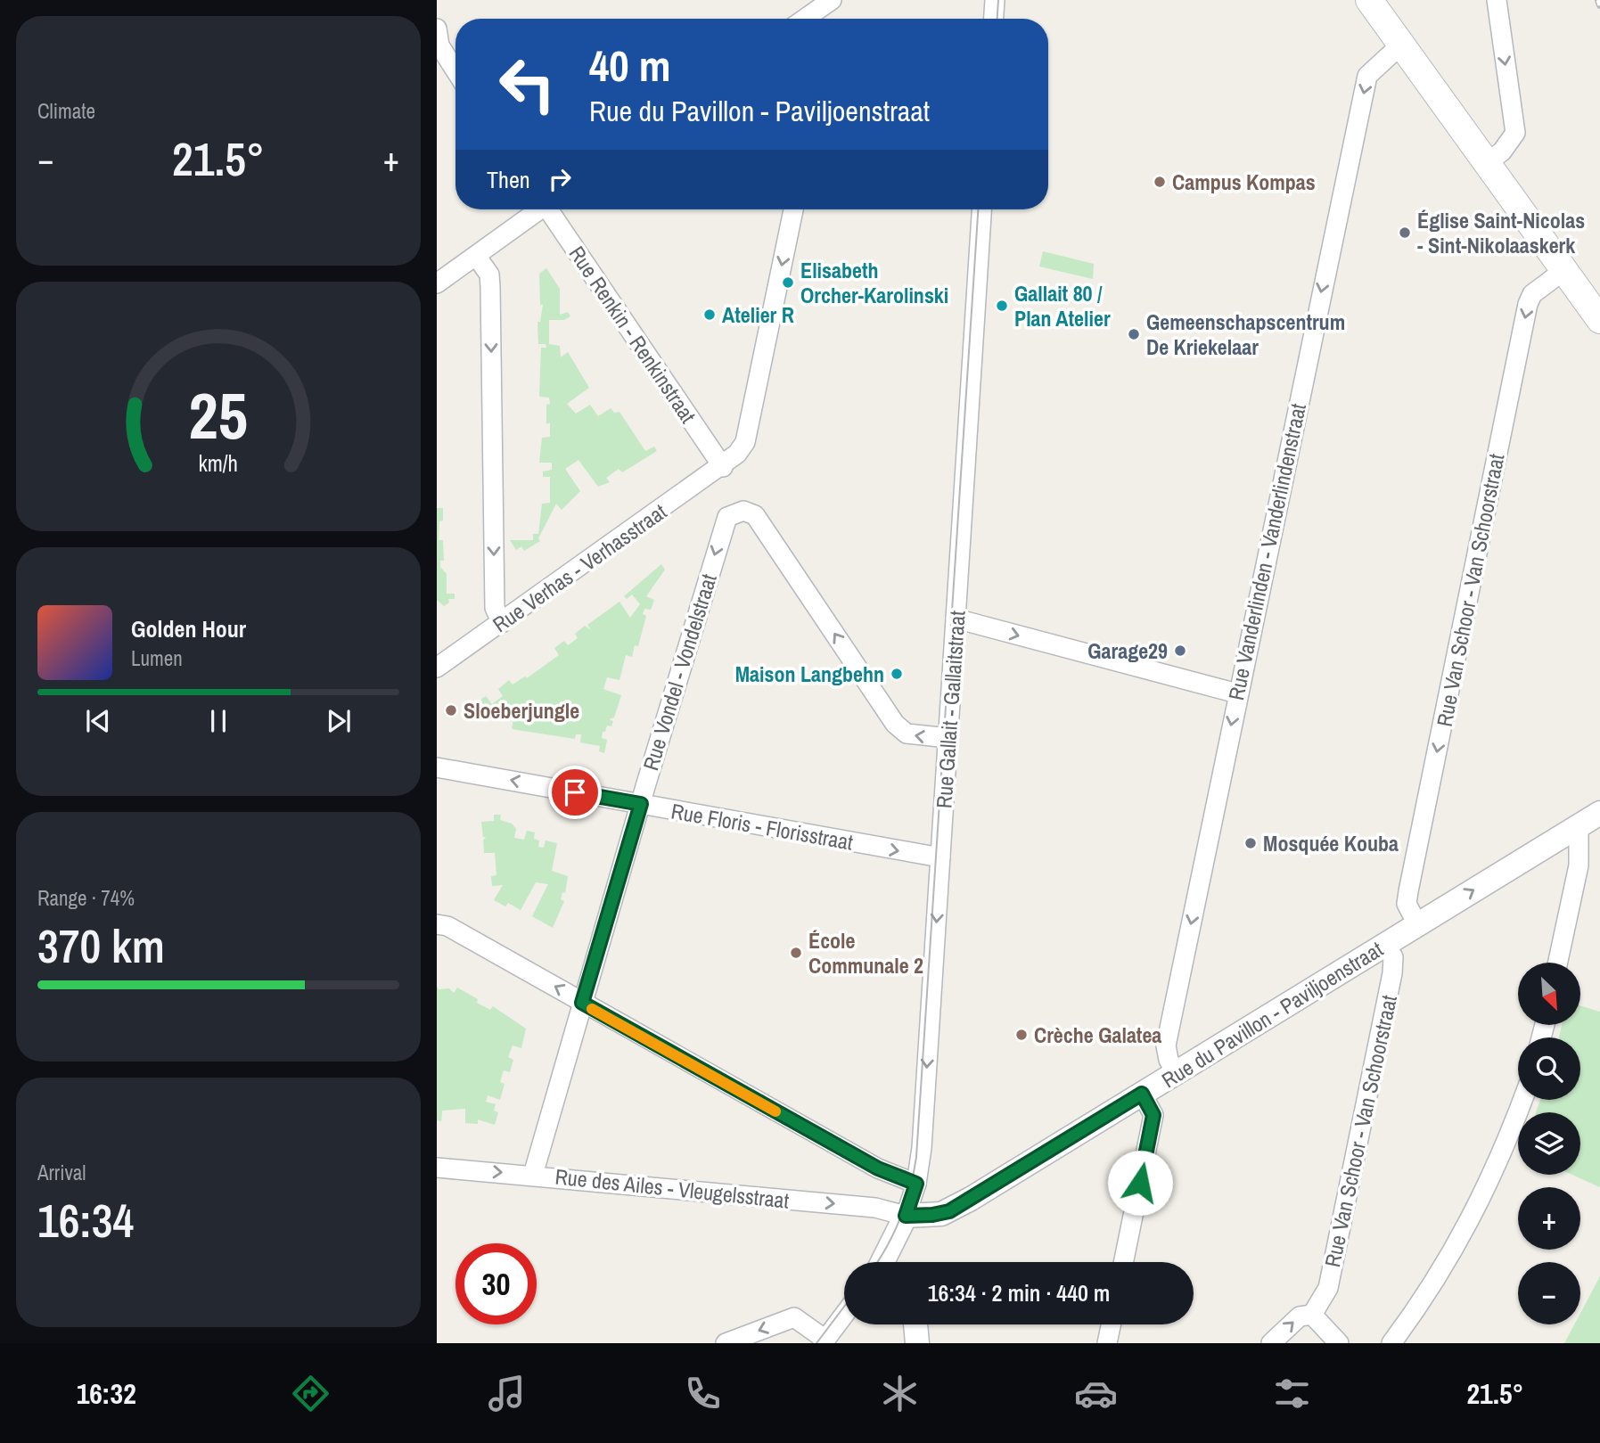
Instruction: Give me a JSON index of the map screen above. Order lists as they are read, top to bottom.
{
  "streets": {
    "street": [
      "Rue Renkin - Renkinstraat",
      "Rue Vanderlinden - Vanderlindenstraat",
      "Rue Verhas - Verhasstraat",
      "Rue Van Schoor - Van Schoorstraat",
      "Rue Vondel - Vondelstraat",
      "Rue Gallait - Gallaitstraat",
      "Rue Floris - Florisstraat",
      "Rue du Pavillon - Paviljoenstraat",
      "Rue des Ailes - Vleugelsstraat"
    ]
  },
  "crossings": [
    ["Rue Renkin - Renkinstraat", "Rue Verhas - Verhasstraat"],
    ["Rue Vanderlinden - Vanderlindenstraat", "Rue du Pavillon - Paviljoenstraat"],
    ["Rue Van Schoor - Van Schoorstraat", "Rue du Pavillon - Paviljoenstraat"],
    ["Rue Vondel - Vondelstraat", "Rue Gallait - Gallaitstraat"],
    ["Rue Vondel - Vondelstraat", "Rue Floris - Florisstraat"],
    ["Rue Vondel - Vondelstraat", "Rue des Ailes - Vleugelsstraat"],
    ["Rue Gallait - Gallaitstraat", "Rue Floris - Florisstraat"],
    ["Rue Gallait - Gallaitstraat", "Rue du Pavillon - Paviljoenstraat"],
    ["Rue Gallait - Gallaitstraat", "Rue des Ailes - Vleugelsstraat"],
    ["Rue du Pavillon - Paviljoenstraat", "Rue des Ailes - Vleugelsstraat"]
  ],
  "one_way": ["Rue Vanderlinden - Vanderlindenstraat", "Rue Van Schoor - Van Schoorstraat"],
  "places": [
    "Campus Kompas",
    "Église Saint-Nicolas - Sint-Nikolaaskerk",
    "Elisabeth Orcher-Karolinski",
    "Gallait 80 / Plan Atelier",
    "Atelier R",
    "Gemeenschapscentrum De Kriekelaar",
    "Garage29",
    "Maison Langbehn",
    "Sloeberjungle",
    "Mosquée Kouba",
    "École Communale 2",
    "Crèche Galatea"
  ],
  "north": "bottom right",
  "page": {
    "tile": [
      "Climate",
      ["Range · 74%", "370 km"],
      ["Arrival", "16:34"]
    ],
    "turn": ["40 m", "Rue du Pavillon - Paviljoenstraat"],
    "heat": ["−", "21.5°", "+"],
    "then": "Then",
    "song": ["Golden Hour", "Lumen"],
    "map_buttons": ["+", "−"],
    "limit": "30",
    "trip": "16:34 · 2 min · 440 m",
    "tabs": ["16:32", "21.5°"],
    "gauge": ["25", "km/h"]
  }
}
